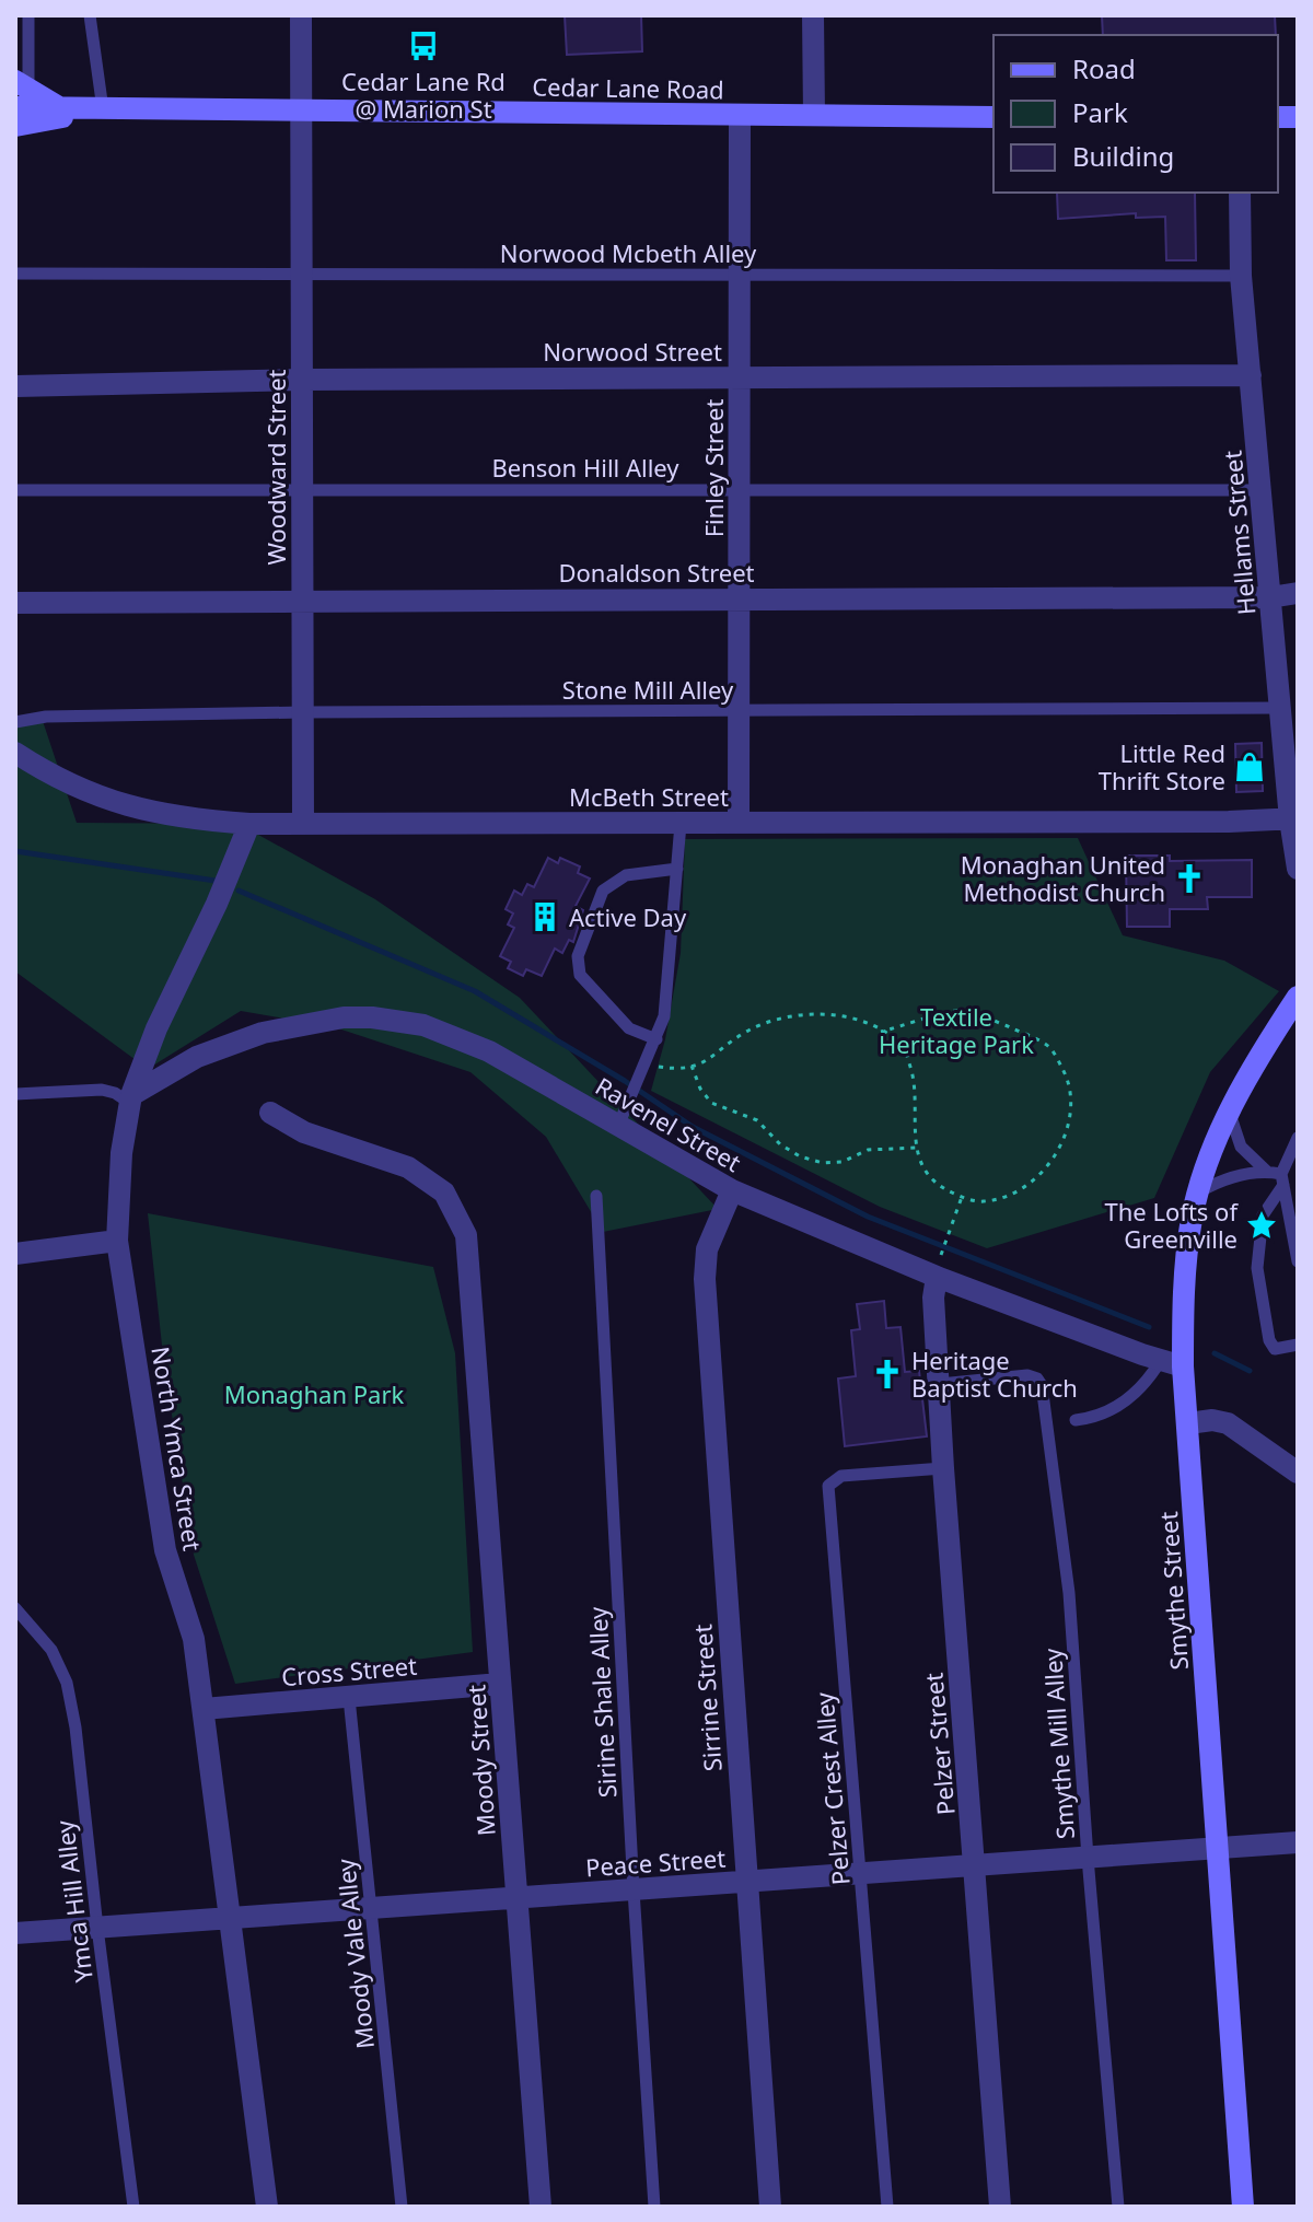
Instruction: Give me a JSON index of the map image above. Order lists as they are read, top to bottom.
{
  "streets": {
    "street": [
      "Cedar Lane Road",
      "Norwood Street",
      "Woodward Street",
      "Finley Street",
      "Hellams Street",
      "Donaldson Street",
      "McBeth Street",
      "Ravenel Street",
      "North Ymca Street",
      "Smythe Street",
      "Cross Street",
      "Sirrine Street",
      "Pelzer Street",
      "Moody Street",
      "Peace Street"
    ],
    "lane": [
      "Norwood Mcbeth Alley",
      "Benson Hill Alley",
      "Stone Mill Alley",
      "Sirine Shale Alley",
      "Smythe Mill Alley",
      "Pelzer Crest Alley",
      "Ymca Hill Alley",
      "Moody Vale Alley"
    ]
  },
  "crossings": [
    ["Cedar Lane Road", "Woodward Street"],
    ["Cedar Lane Road", "Finley Street"],
    ["Norwood Mcbeth Alley", "Woodward Street"],
    ["Norwood Mcbeth Alley", "Finley Street"],
    ["Norwood Mcbeth Alley", "Hellams Street"],
    ["Norwood Street", "Woodward Street"],
    ["Norwood Street", "Finley Street"],
    ["Norwood Street", "Hellams Street"],
    ["Woodward Street", "Benson Hill Alley"],
    ["Woodward Street", "Donaldson Street"],
    ["Woodward Street", "Stone Mill Alley"],
    ["Woodward Street", "McBeth Street"],
    ["Benson Hill Alley", "Finley Street"],
    ["Benson Hill Alley", "Hellams Street"],
    ["Finley Street", "Donaldson Street"],
    ["Finley Street", "Stone Mill Alley"],
    ["Finley Street", "McBeth Street"],
    ["Hellams Street", "Donaldson Street"],
    ["Hellams Street", "Stone Mill Alley"],
    ["Hellams Street", "McBeth Street"],
    ["McBeth Street", "North Ymca Street"],
    ["Ravenel Street", "North Ymca Street"],
    ["Ravenel Street", "Smythe Street"],
    ["Ravenel Street", "Sirrine Street"],
    ["Ravenel Street", "Pelzer Street"],
    ["North Ymca Street", "Cross Street"],
    ["North Ymca Street", "Peace Street"],
    ["Smythe Street", "Peace Street"],
    ["Cross Street", "Moody Street"],
    ["Cross Street", "Moody Vale Alley"],
    ["Sirrine Street", "Peace Street"],
    ["Sirine Shale Alley", "Peace Street"],
    ["Pelzer Street", "Smythe Mill Alley"],
    ["Pelzer Street", "Pelzer Crest Alley"],
    ["Pelzer Street", "Peace Street"],
    ["Smythe Mill Alley", "Peace Street"],
    ["Moody Street", "Peace Street"],
    ["Pelzer Crest Alley", "Peace Street"],
    ["Peace Street", "Ymca Hill Alley"],
    ["Peace Street", "Moody Vale Alley"]
  ],
  "parks": ["Textile Heritage Park", "Monaghan Park"],
  "places": {
    "bus stop": ["Cedar Lane Rd @ Marion St"],
    "shop": ["Little Red Thrift Store"],
    "church": ["Monaghan United Methodist Church", "Heritage Baptist Church"],
    "building": ["Active Day"],
    "place": ["The Lofts of Greenville"]
  },
  "legend": ["Road", "Park", "Building"]
}
